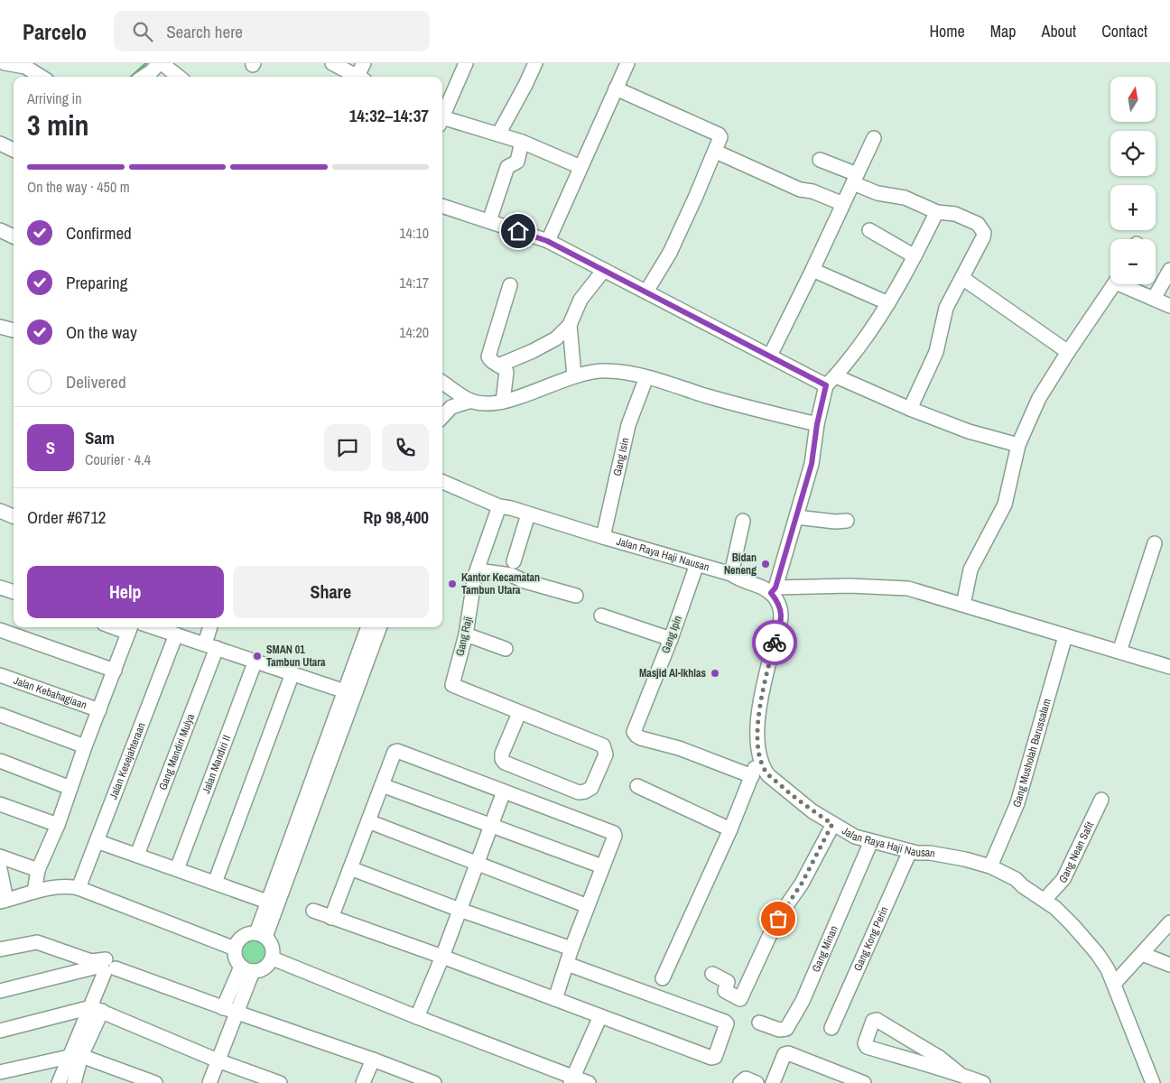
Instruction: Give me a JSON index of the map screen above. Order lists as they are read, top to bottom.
{
  "streets": {
    "street": [
      "Gang Isin",
      "Jalan Raya Haji Nausan",
      "Gang Ipin",
      "Gang Raji",
      "Jalan Kebahagiaan",
      "Gang Mandiri Mulya",
      "Gang Musholah Barussalam",
      "Jalan Kesejahteraan",
      "Jalan Mandiri II",
      "Gang Nean Safit",
      "Gang Kong Perin",
      "Gang Minan"
    ]
  },
  "crossings": [
    ["Gang Isin", "Jalan Raya Haji Nausan"],
    ["Jalan Raya Haji Nausan", "Gang Ipin"],
    ["Jalan Raya Haji Nausan", "Gang Raji"],
    ["Jalan Raya Haji Nausan", "Gang Musholah Barussalam"],
    ["Jalan Raya Haji Nausan", "Gang Nean Safit"],
    ["Jalan Raya Haji Nausan", "Gang Kong Perin"],
    ["Jalan Raya Haji Nausan", "Gang Minan"]
  ],
  "places": [
    "Bidan Neneng",
    "Kantor Kecamatan Tambun Utara",
    "SMAN 01 Tambun Utara",
    "Masjid Al-Ikhlas"
  ],
  "north": "top",
  "page": {
    "header": "Parcelo",
    "search": "Search here",
    "nav": [
      "Home",
      "Map",
      "About",
      "Contact"
    ],
    "map_buttons": ["+", "−"],
    "heading": ["3 min", "Arriving in", "14:32–14:37"],
    "panel": [
      "Sam",
      "Courier · 4.4",
      "Order #6712",
      "Rp 98,400"
    ],
    "bar": "On the way · 450 m",
    "list": [
      ["Confirmed", "14:10"],
      ["Preparing", "14:17"],
      ["On the way", "14:20"],
      "Delivered"
    ],
    "round": "S",
    "buttons": ["Help", "Share"]
  }
}
